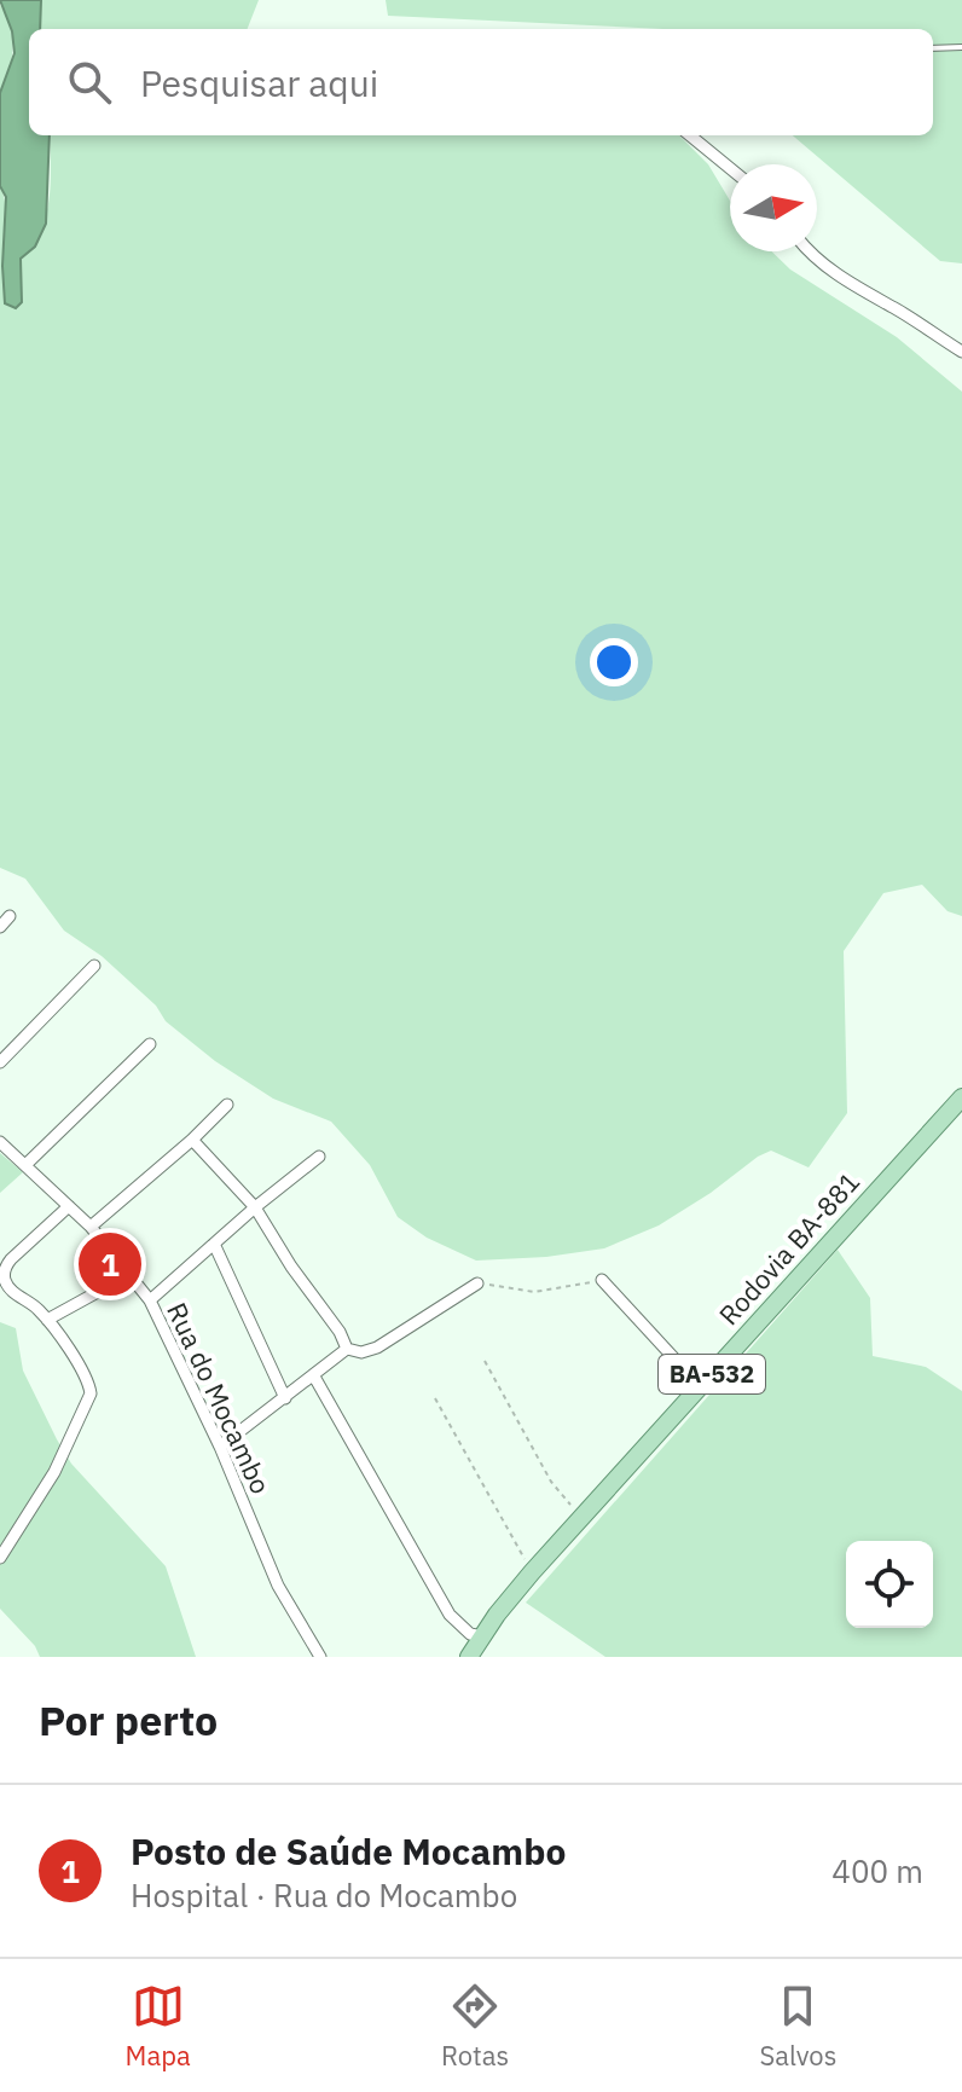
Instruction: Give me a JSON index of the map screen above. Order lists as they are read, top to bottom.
{
  "streets": {
    "main road": ["Rodovia BA-881", "BA-532"],
    "street": ["Rua do Mocambo"]
  },
  "north": "right",
  "page": {
    "search": "Pesquisar aqui",
    "pins": "1",
    "heading": "Por perto",
    "list": [
      {
        "mark": "1",
        "name": "Posto de Saúde Mocambo",
        "note": "Hospital · Rua do Mocambo",
        "value": "400 m"
      }
    ],
    "nav": ["Mapa", "Rotas", "Salvos"]
  }
}
